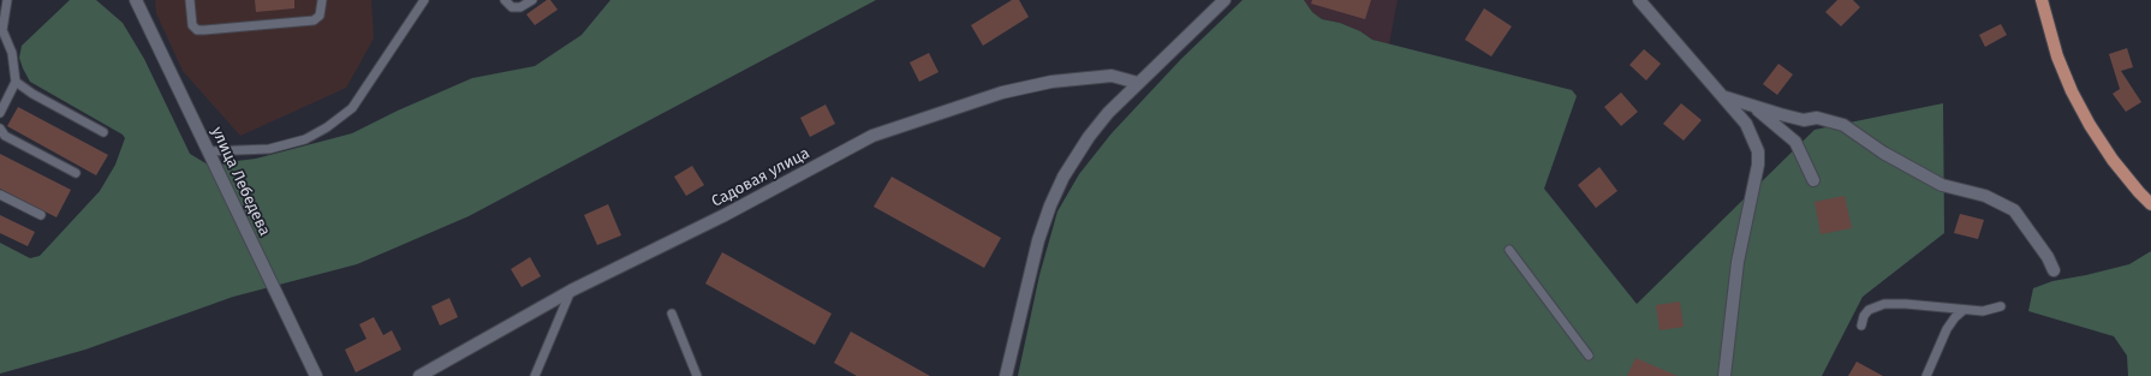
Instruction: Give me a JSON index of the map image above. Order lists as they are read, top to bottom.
{
  "streets": {
    "street": ["Садовая улица", "улица Лебедева"]
  }
}
